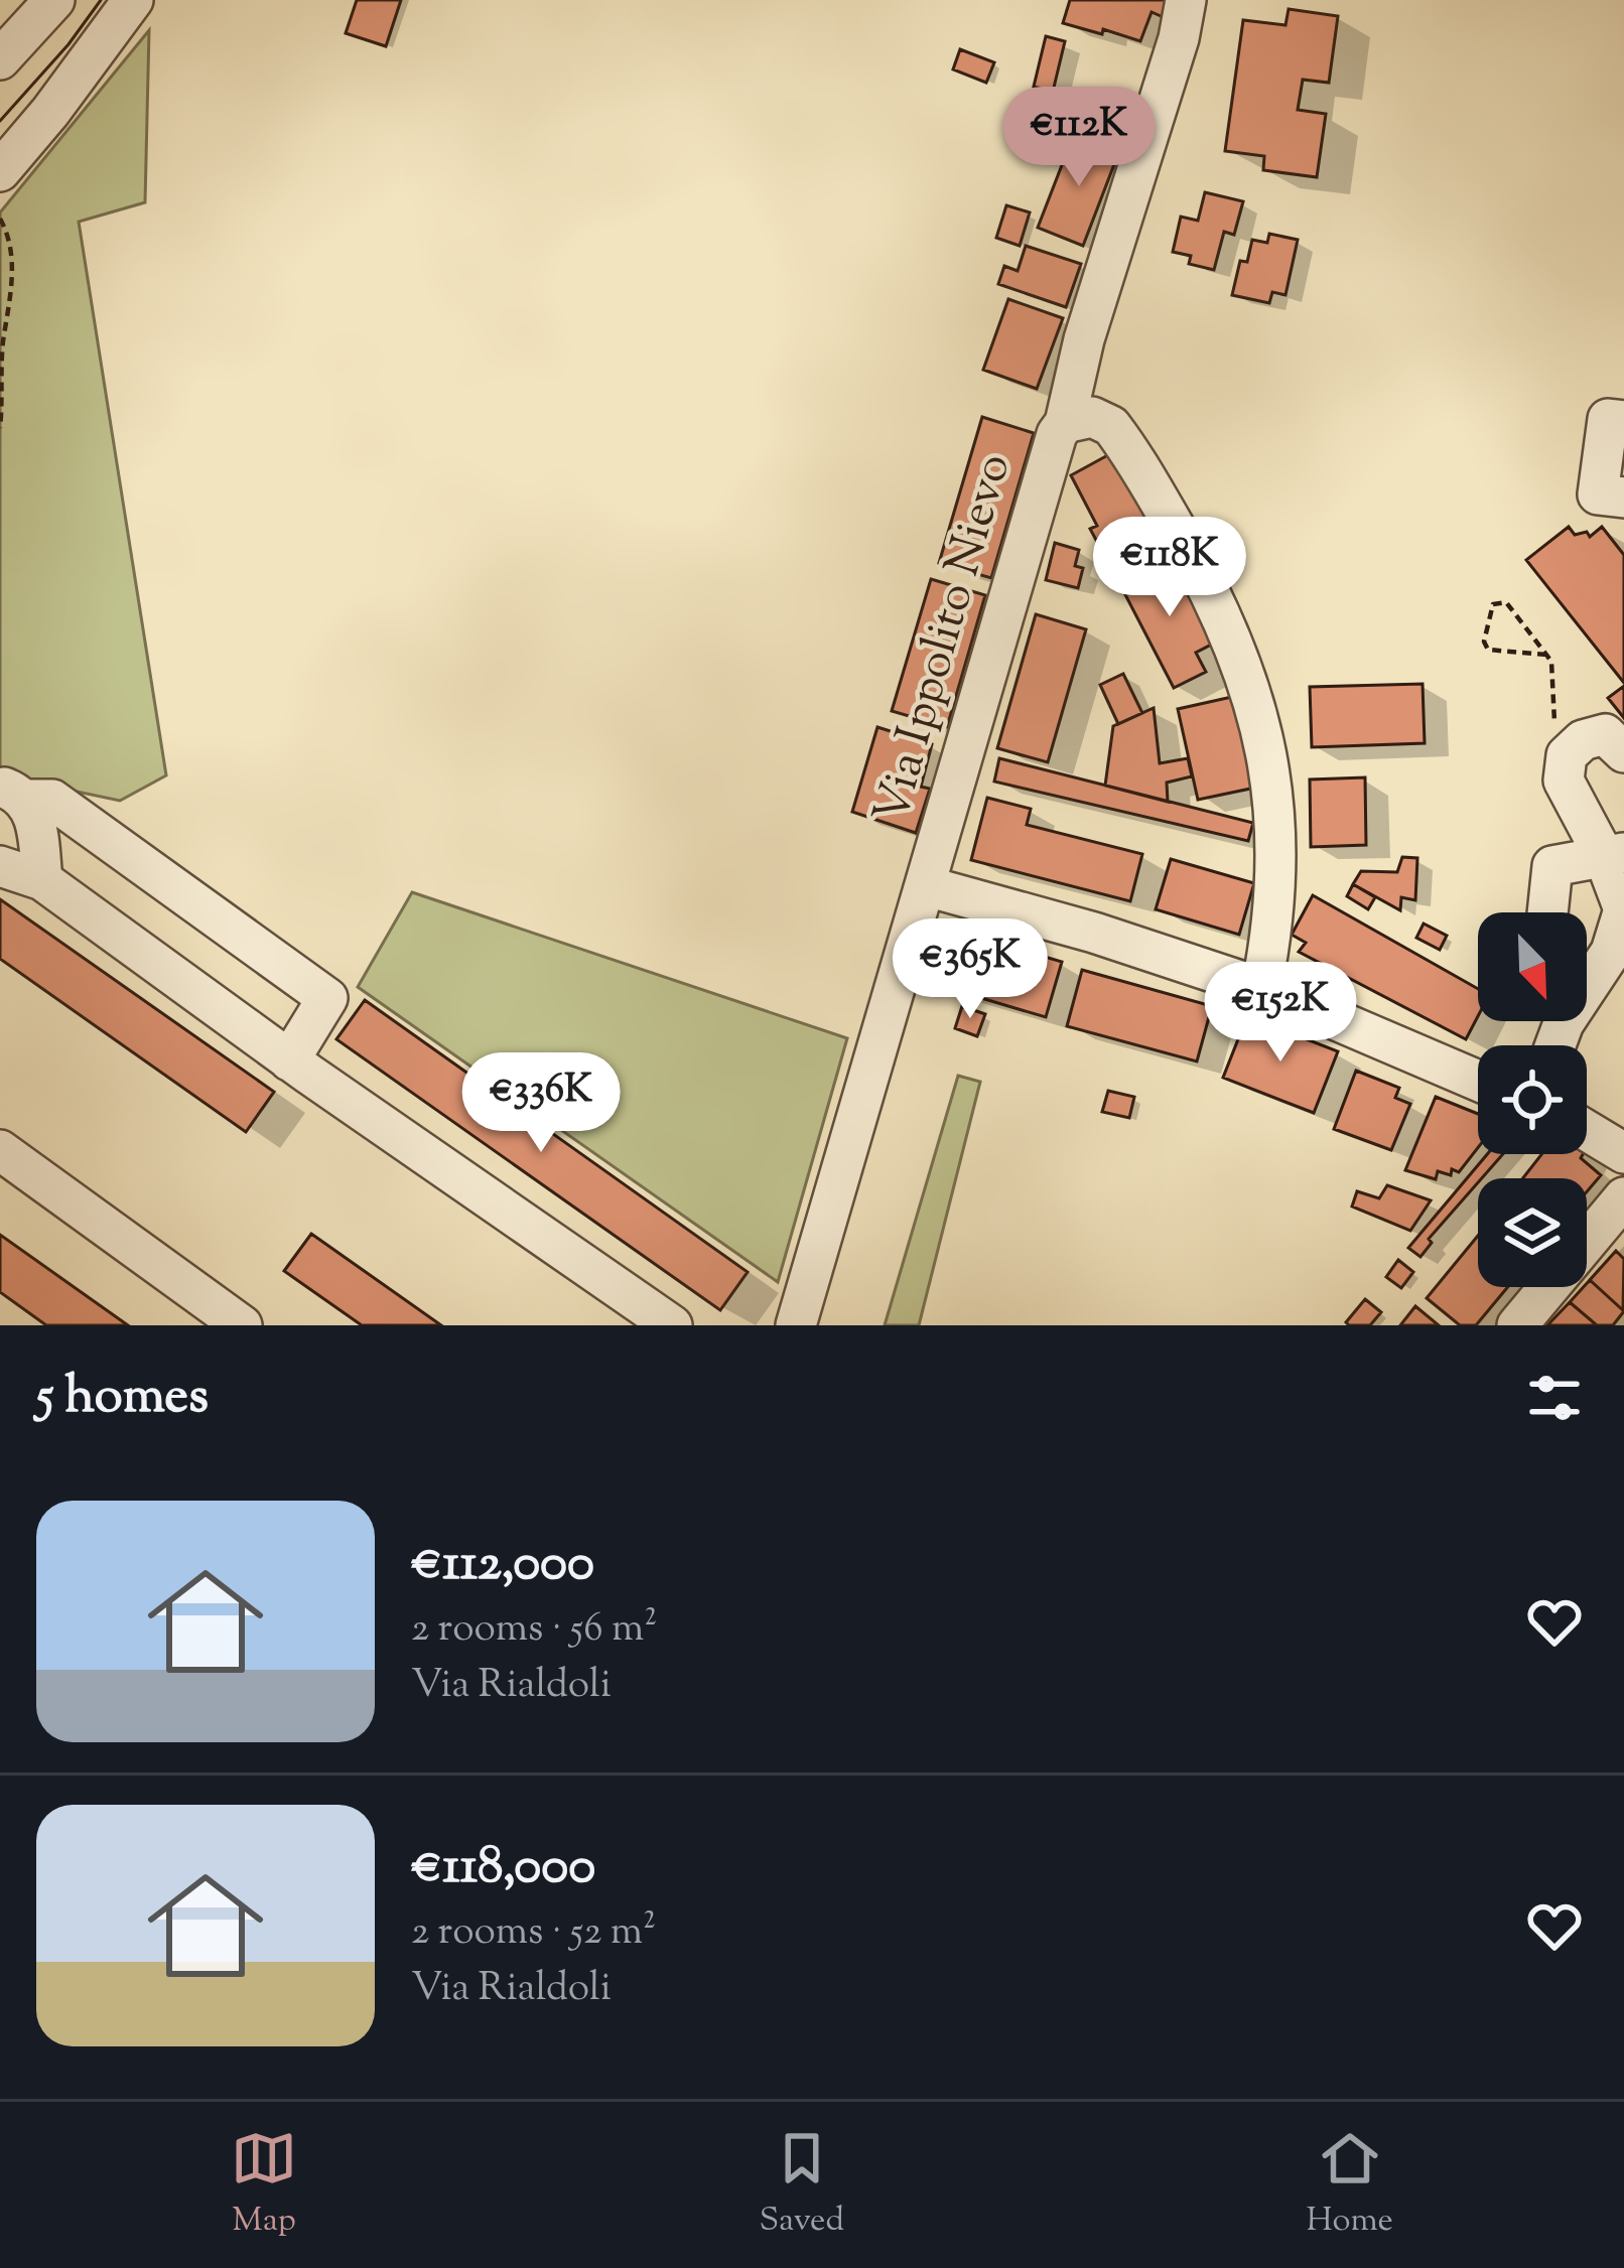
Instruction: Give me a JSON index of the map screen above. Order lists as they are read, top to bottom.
{
  "streets": {
    "street": ["Via Ippolito Nievo"]
  },
  "north": "bottom right",
  "page": {
    "price": [
      "€112K",
      "€118K",
      "€365K",
      "€152K",
      "€336K"
    ],
    "heading": "5 homes",
    "list": [
      {
        "name": "€112,000",
        "note": "2 rooms · 56 m² · Via Rialdoli"
      },
      {
        "name": "€118,000",
        "note": "2 rooms · 52 m² · Via Rialdoli"
      }
    ],
    "tabs": ["Map", "Saved", "Home"]
  }
}
